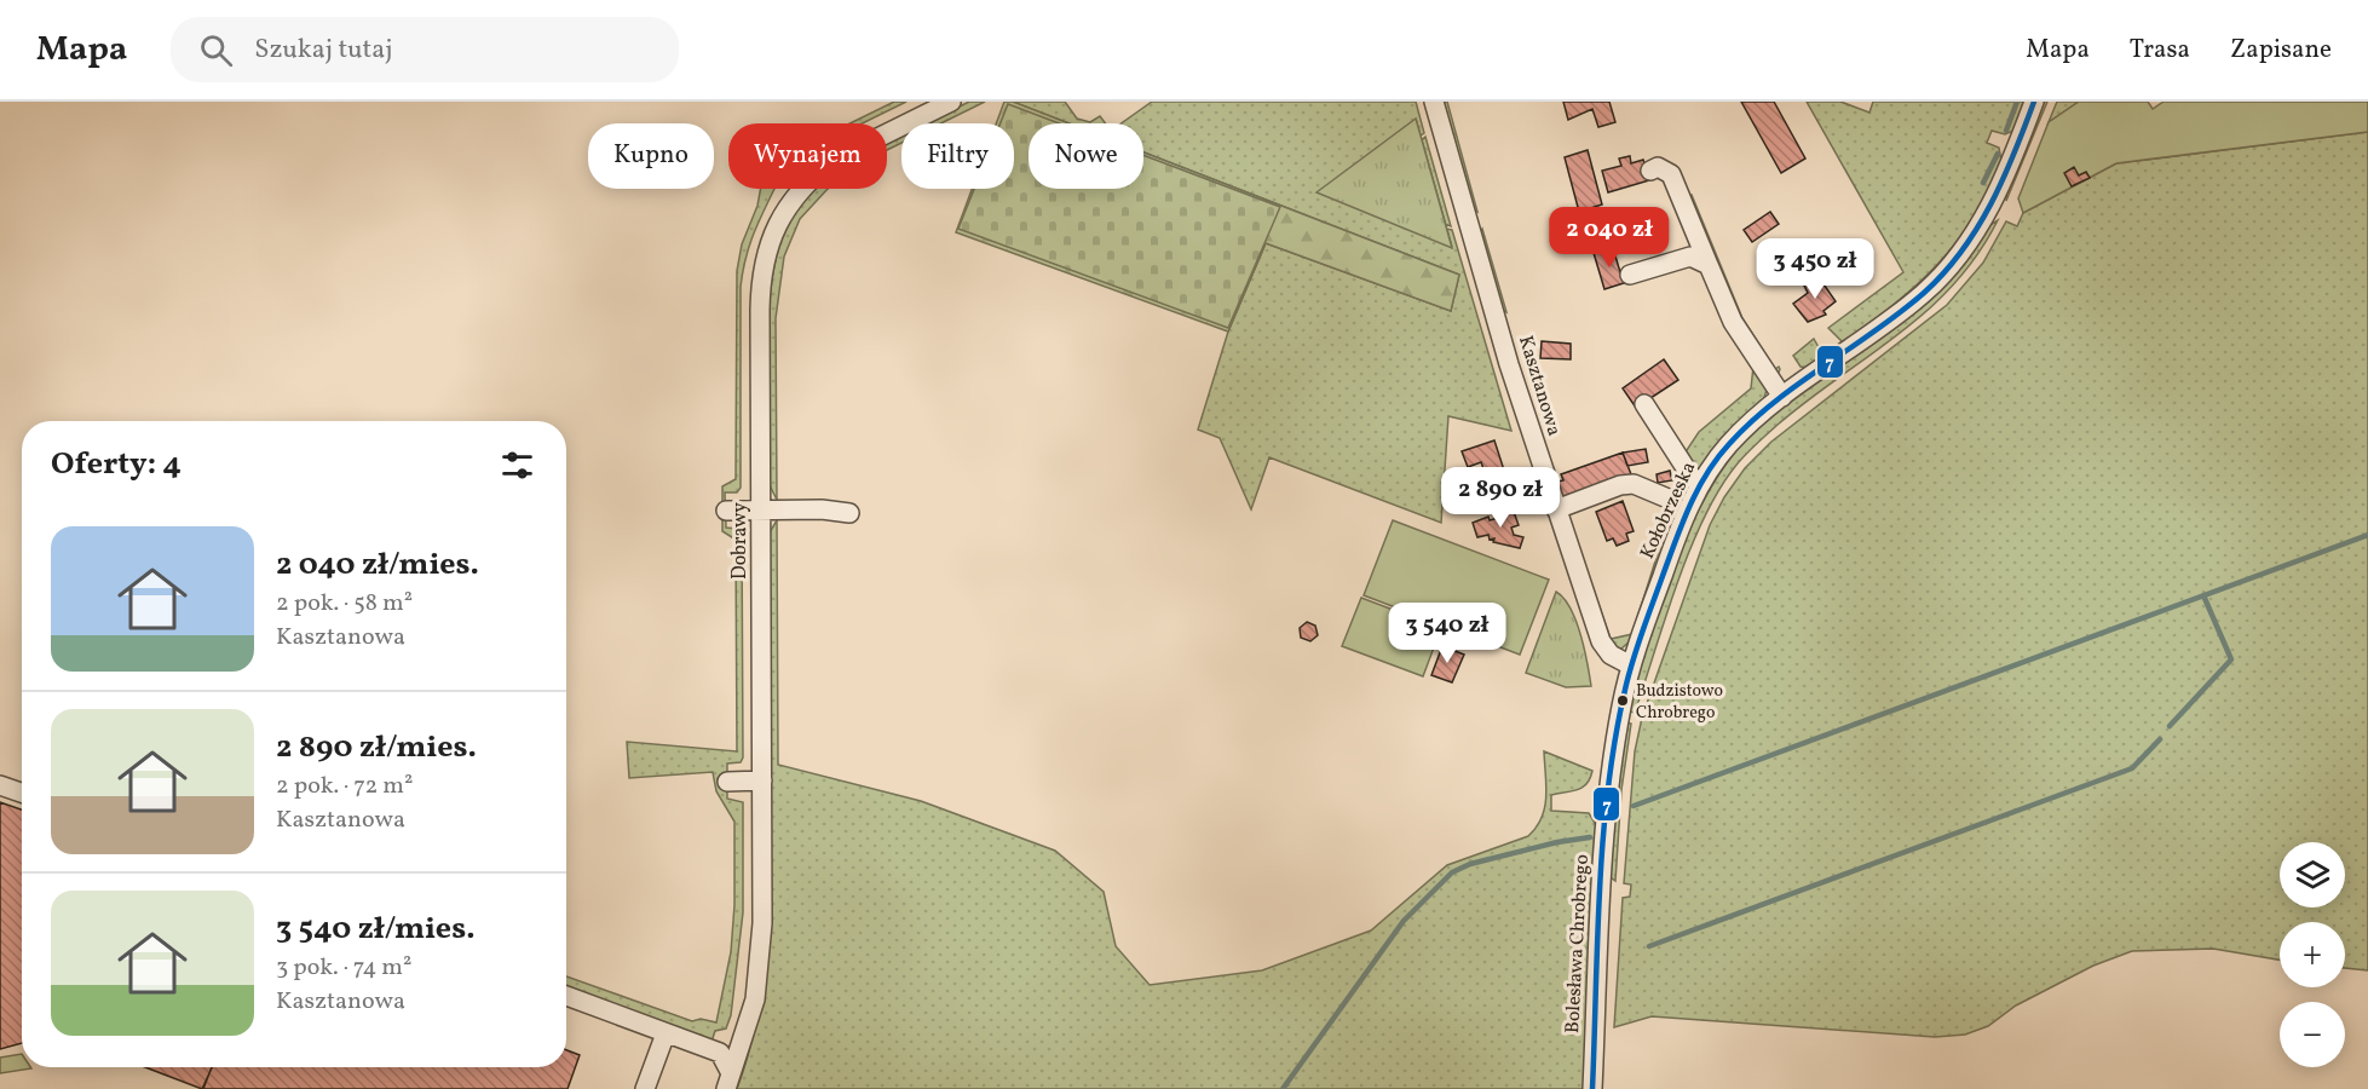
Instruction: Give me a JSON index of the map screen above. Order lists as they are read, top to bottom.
{
  "streets": {
    "street": [
      "Kasztanowa",
      "Kołobrzeska",
      "Dobrawy",
      "Bolesława Chrobrego"
    ]
  },
  "crossings": [
    ["Kasztanowa", "Kołobrzeska"],
    ["Kołobrzeska", "Bolesława Chrobrego"]
  ],
  "places": ["Budzistowo Chrobrego"],
  "lines": ["transit line 7"],
  "page": {
    "header": "Mapa",
    "search": "Szukaj tutaj",
    "nav": ["Mapa", "Trasa", "Zapisane"],
    "chip": [
      "Kupno",
      "Wynajem",
      "Filtry",
      "Nowe"
    ],
    "price": [
      "2 040 zł",
      "3 450 zł",
      "2 890 zł",
      "3 540 zł"
    ],
    "heading": "Oferty: 4",
    "list": [
      {
        "name": "2 040 zł/mies.",
        "note": "2 pok. · 58 m² · Kasztanowa"
      },
      {
        "name": "2 890 zł/mies.",
        "note": "2 pok. · 72 m² · Kasztanowa"
      },
      {
        "name": "3 540 zł/mies.",
        "note": "3 pok. · 74 m² · Kasztanowa"
      }
    ],
    "map_buttons": ["+", "−"]
  }
}
